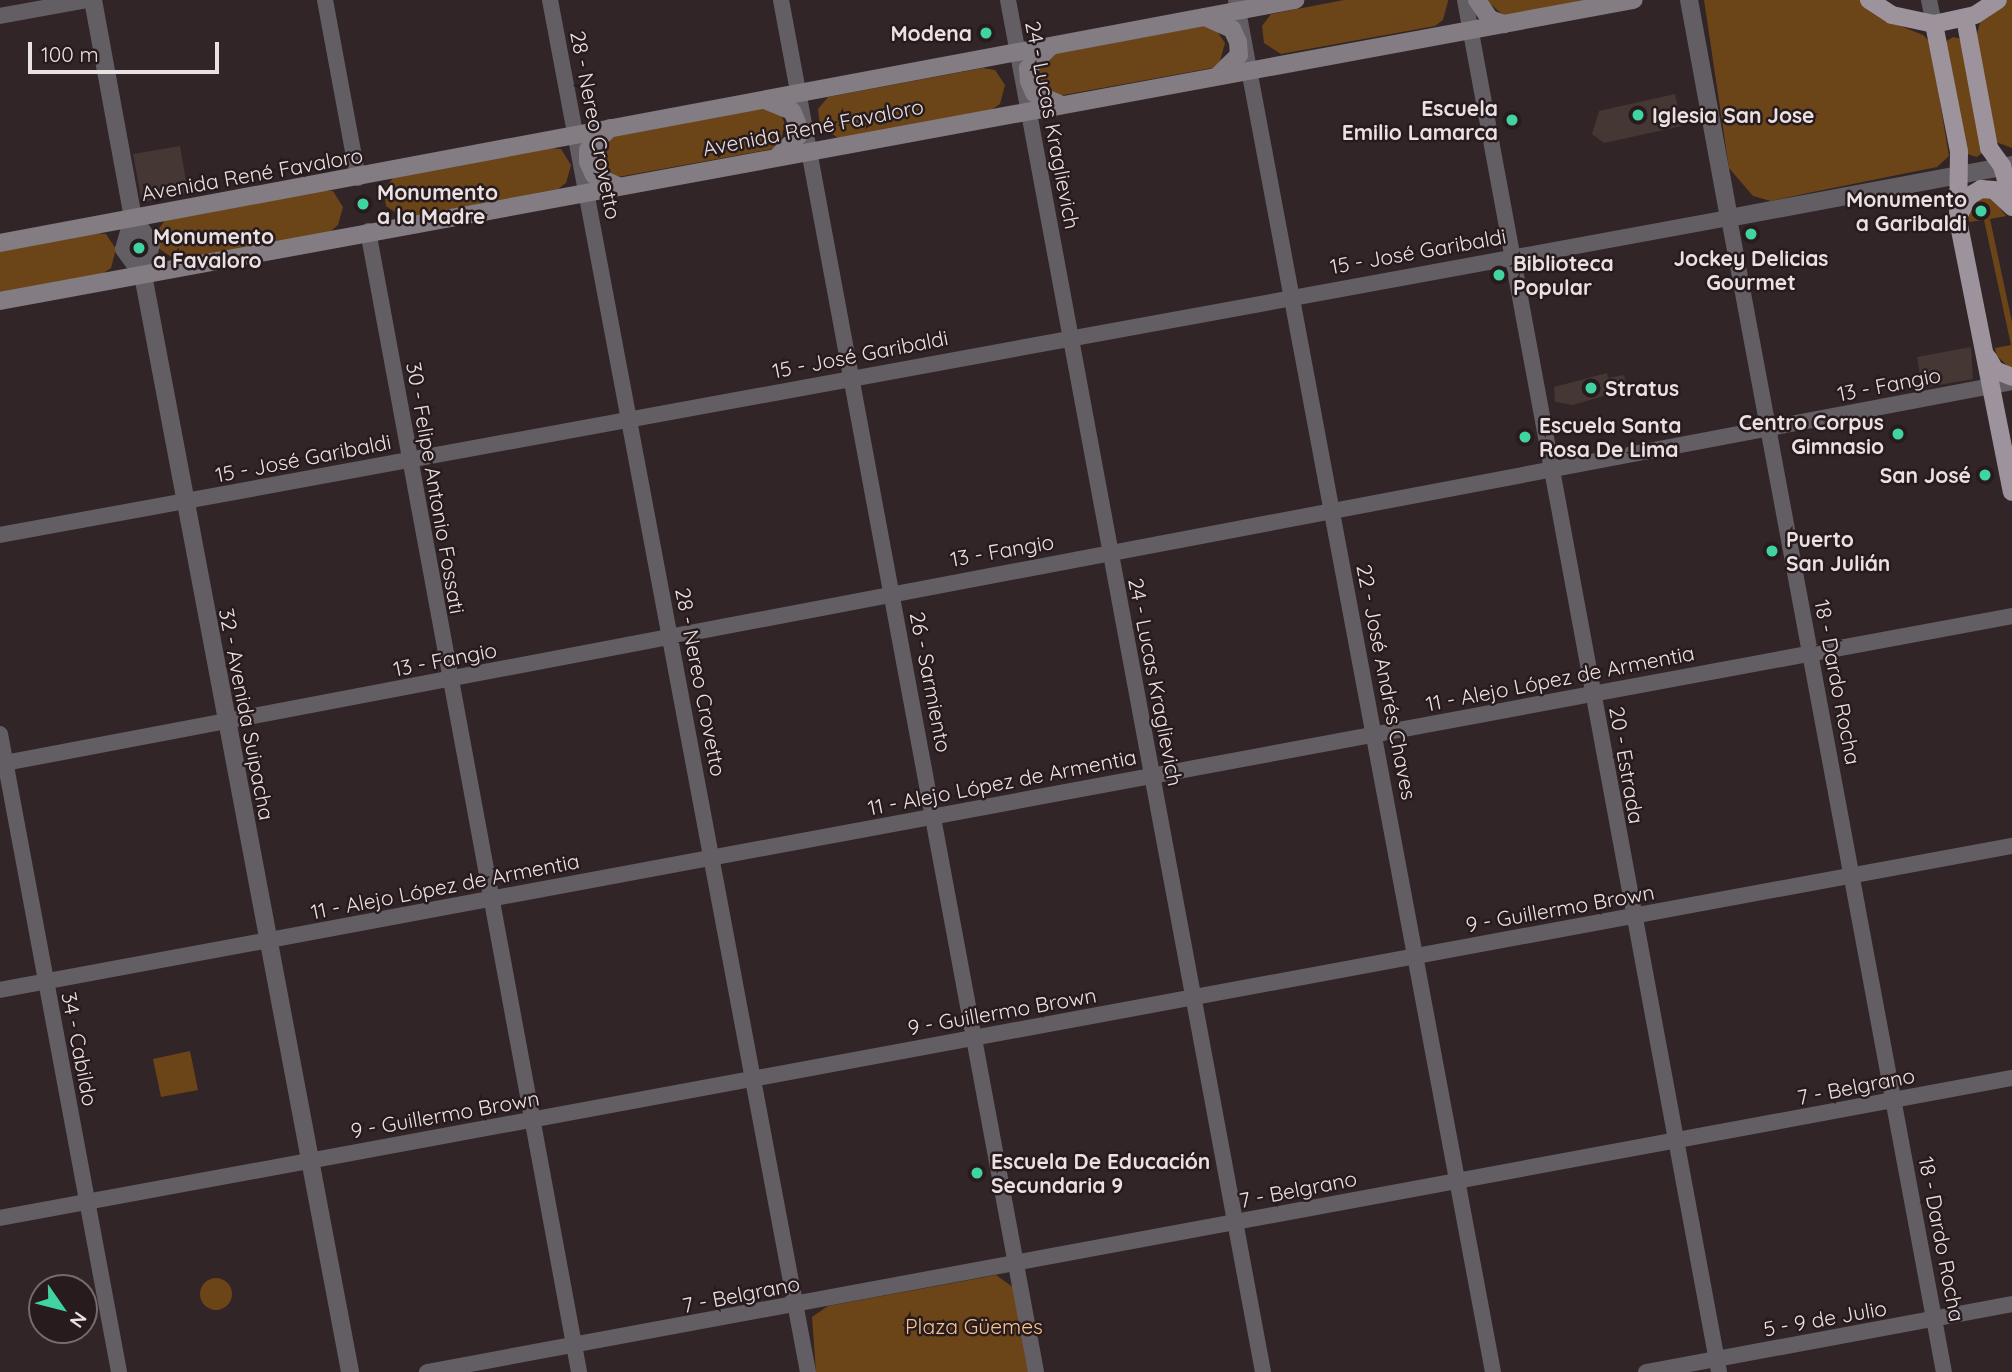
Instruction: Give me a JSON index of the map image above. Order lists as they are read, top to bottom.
{
  "streets": {
    "main road": ["Avenida René Favaloro"],
    "street": [
      "28 - Nereo Crovetto",
      "24 - Lucas Kraglievich",
      "15 - José Garibaldi",
      "13 - Fangio",
      "30 - Felipe Antonio Fossati",
      "11 - Alejo López de Armentia",
      "26 - Sarmiento",
      "22 - José Andrés Chaves",
      "18 - Dardo Rocha",
      "32 - Avenida Suipacha",
      "20 - Estrada",
      "9 - Guillermo Brown",
      "34 - Cabildo",
      "7 - Belgrano",
      "5 - 9 de Julio"
    ]
  },
  "crossings": [
    ["28 - Nereo Crovetto", "Avenida René Favaloro"],
    ["28 - Nereo Crovetto", "15 - José Garibaldi"],
    ["28 - Nereo Crovetto", "13 - Fangio"],
    ["28 - Nereo Crovetto", "11 - Alejo López de Armentia"],
    ["28 - Nereo Crovetto", "9 - Guillermo Brown"],
    ["28 - Nereo Crovetto", "7 - Belgrano"],
    ["24 - Lucas Kraglievich", "Avenida René Favaloro"],
    ["24 - Lucas Kraglievich", "15 - José Garibaldi"],
    ["24 - Lucas Kraglievich", "13 - Fangio"],
    ["24 - Lucas Kraglievich", "11 - Alejo López de Armentia"],
    ["24 - Lucas Kraglievich", "9 - Guillermo Brown"],
    ["24 - Lucas Kraglievich", "7 - Belgrano"],
    ["Avenida René Favaloro", "30 - Felipe Antonio Fossati"],
    ["Avenida René Favaloro", "26 - Sarmiento"],
    ["Avenida René Favaloro", "22 - José Andrés Chaves"],
    ["Avenida René Favaloro", "32 - Avenida Suipacha"],
    ["Avenida René Favaloro", "20 - Estrada"],
    ["15 - José Garibaldi", "30 - Felipe Antonio Fossati"],
    ["15 - José Garibaldi", "26 - Sarmiento"],
    ["15 - José Garibaldi", "22 - José Andrés Chaves"],
    ["15 - José Garibaldi", "18 - Dardo Rocha"],
    ["15 - José Garibaldi", "32 - Avenida Suipacha"],
    ["15 - José Garibaldi", "20 - Estrada"],
    ["13 - Fangio", "30 - Felipe Antonio Fossati"],
    ["13 - Fangio", "26 - Sarmiento"],
    ["13 - Fangio", "22 - José Andrés Chaves"],
    ["13 - Fangio", "18 - Dardo Rocha"],
    ["13 - Fangio", "32 - Avenida Suipacha"],
    ["13 - Fangio", "20 - Estrada"],
    ["13 - Fangio", "34 - Cabildo"],
    ["30 - Felipe Antonio Fossati", "11 - Alejo López de Armentia"],
    ["30 - Felipe Antonio Fossati", "9 - Guillermo Brown"],
    ["30 - Felipe Antonio Fossati", "7 - Belgrano"],
    ["11 - Alejo López de Armentia", "26 - Sarmiento"],
    ["11 - Alejo López de Armentia", "22 - José Andrés Chaves"],
    ["11 - Alejo López de Armentia", "18 - Dardo Rocha"],
    ["11 - Alejo López de Armentia", "32 - Avenida Suipacha"],
    ["11 - Alejo López de Armentia", "20 - Estrada"],
    ["11 - Alejo López de Armentia", "34 - Cabildo"],
    ["26 - Sarmiento", "9 - Guillermo Brown"],
    ["26 - Sarmiento", "7 - Belgrano"],
    ["22 - José Andrés Chaves", "9 - Guillermo Brown"],
    ["22 - José Andrés Chaves", "7 - Belgrano"],
    ["18 - Dardo Rocha", "9 - Guillermo Brown"],
    ["18 - Dardo Rocha", "7 - Belgrano"],
    ["18 - Dardo Rocha", "5 - 9 de Julio"],
    ["32 - Avenida Suipacha", "9 - Guillermo Brown"],
    ["20 - Estrada", "9 - Guillermo Brown"],
    ["20 - Estrada", "7 - Belgrano"],
    ["20 - Estrada", "5 - 9 de Julio"],
    ["9 - Guillermo Brown", "34 - Cabildo"]
  ],
  "parks": ["Plaza Güemes"],
  "places": [
    "Modena",
    "Iglesia San Jose",
    "Escuela Emilio Lamarca",
    "Monumento a la Madre",
    "Monumento a Garibaldi",
    "Jockey Delicias Gourmet",
    "Monumento a Favaloro",
    "Biblioteca Popular",
    "Stratus",
    "Centro Corpus Gimnasio",
    "Escuela Santa Rosa De Lima",
    "San José",
    "Puerto San Julián",
    "Escuela De Educación Secundaria 9"
  ],
  "scale_bar": "100 m",
  "north": "bottom right"
}
